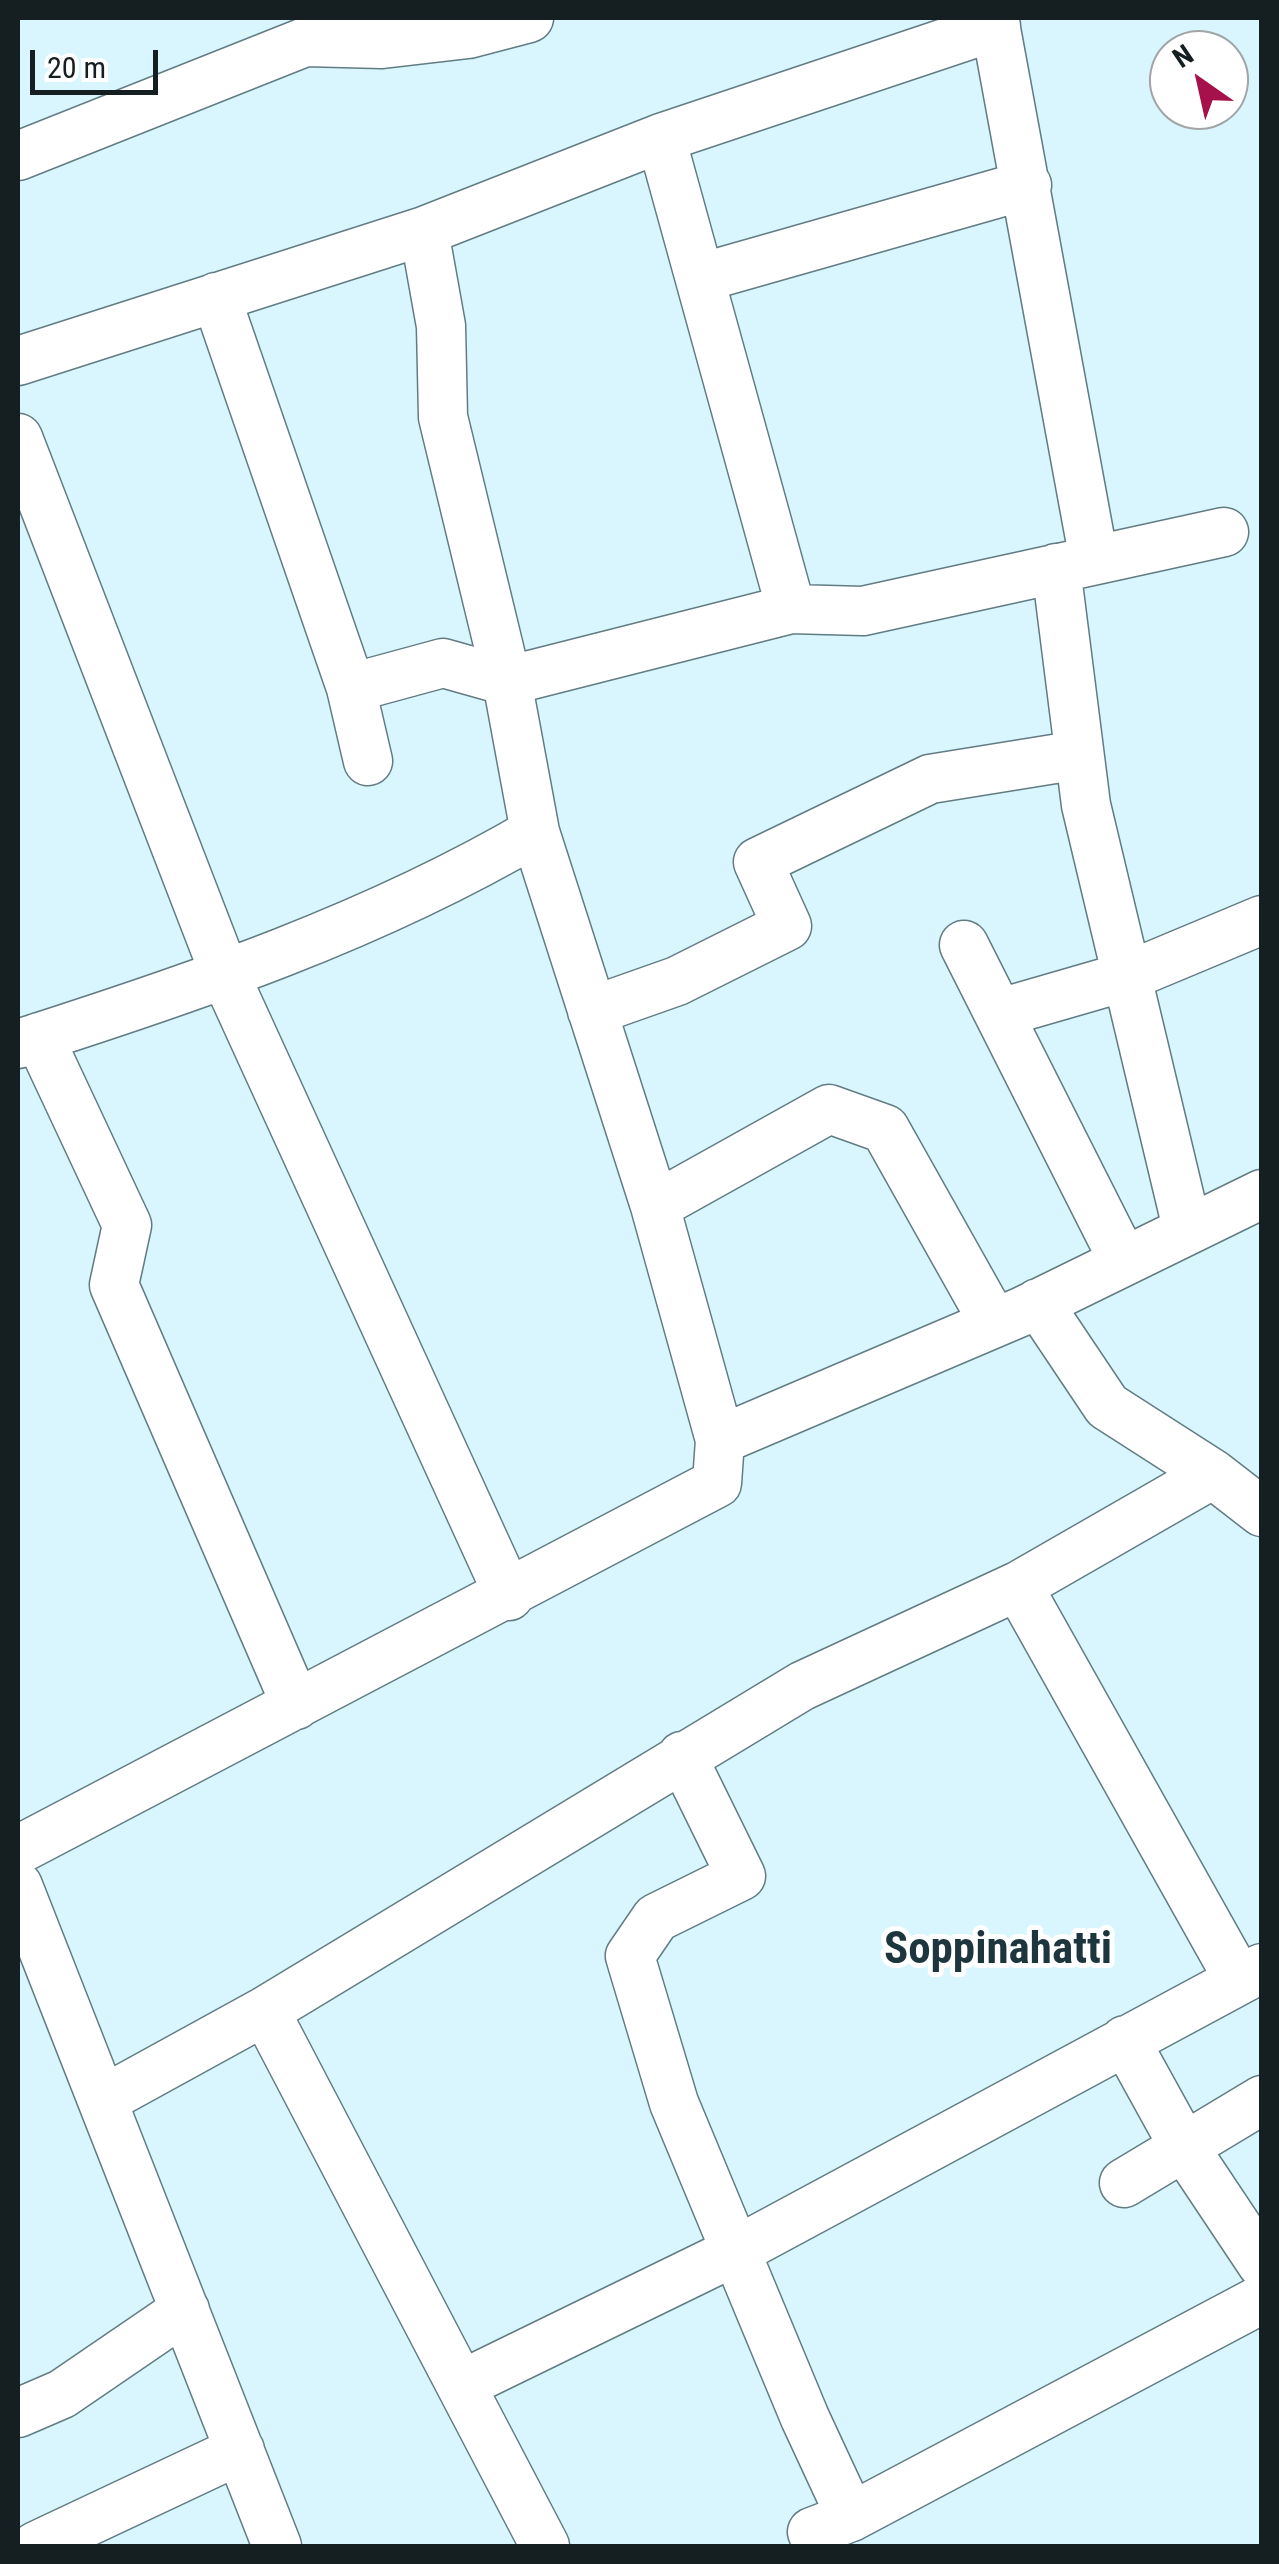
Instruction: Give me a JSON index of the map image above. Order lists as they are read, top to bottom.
{
  "districts": ["Soppinahatti"],
  "scale_bar": "20 m",
  "north": "top left"
}
